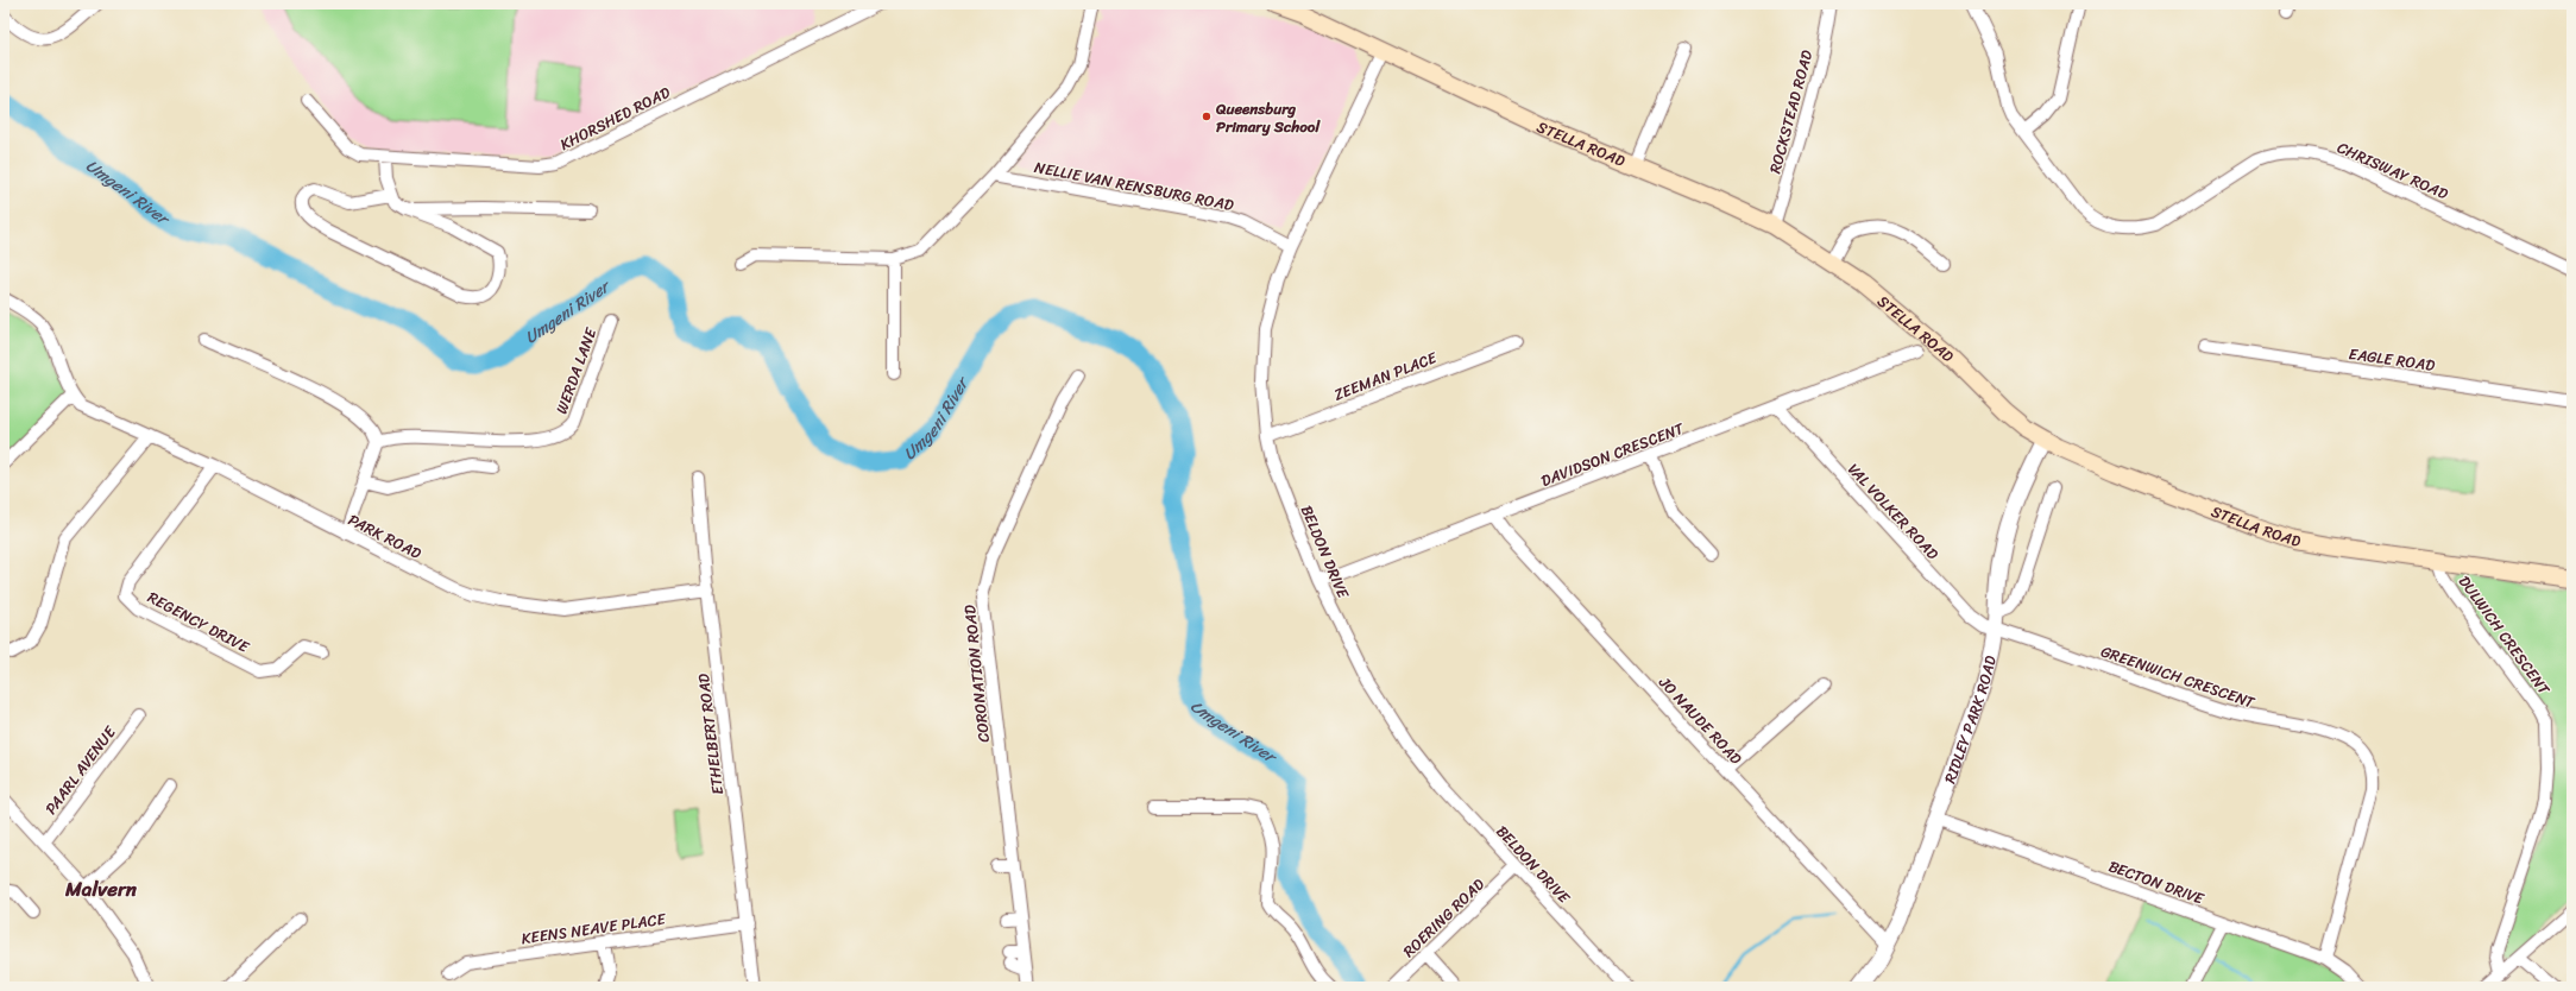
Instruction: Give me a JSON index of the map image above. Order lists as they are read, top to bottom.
{
  "streets": {
    "main road": ["STELLA ROAD"],
    "street": [
      "ROCKSTEAD ROAD",
      "KHORSHED ROAD",
      "CHRISWAY ROAD",
      "NELLIE VAN RENSBURG ROAD",
      "EAGLE ROAD",
      "WERDA LANE",
      "ZEEMAN PLACE",
      "DAVIDSON CRESCENT",
      "VAL VOLKER ROAD",
      "PARK ROAD",
      "BELDON DRIVE",
      "REGENCY DRIVE",
      "DULWICH CRESCENT",
      "CORONATION ROAD",
      "GREENWICH CRESCENT",
      "RIDLEY PARK ROAD",
      "JO NAUDE ROAD",
      "ETHELBERT ROAD",
      "PAARL AVENUE",
      "BECTON DRIVE",
      "ROERING ROAD",
      "KEENS NEAVE PLACE"
    ]
  },
  "crossings": [
    ["ROCKSTEAD ROAD", "STELLA ROAD"],
    ["STELLA ROAD", "BELDON DRIVE"],
    ["STELLA ROAD", "DULWICH CRESCENT"],
    ["STELLA ROAD", "RIDLEY PARK ROAD"],
    ["NELLIE VAN RENSBURG ROAD", "BELDON DRIVE"],
    ["ZEEMAN PLACE", "BELDON DRIVE"],
    ["DAVIDSON CRESCENT", "VAL VOLKER ROAD"],
    ["DAVIDSON CRESCENT", "BELDON DRIVE"],
    ["DAVIDSON CRESCENT", "JO NAUDE ROAD"],
    ["VAL VOLKER ROAD", "GREENWICH CRESCENT"],
    ["VAL VOLKER ROAD", "RIDLEY PARK ROAD"],
    ["PARK ROAD", "REGENCY DRIVE"],
    ["PARK ROAD", "ETHELBERT ROAD"],
    ["BELDON DRIVE", "ROERING ROAD"],
    ["GREENWICH CRESCENT", "RIDLEY PARK ROAD"],
    ["GREENWICH CRESCENT", "BECTON DRIVE"],
    ["RIDLEY PARK ROAD", "JO NAUDE ROAD"],
    ["RIDLEY PARK ROAD", "BECTON DRIVE"],
    ["ETHELBERT ROAD", "KEENS NEAVE PLACE"]
  ],
  "districts": ["Malvern"],
  "water": ["Umgeni River"],
  "places": ["Queensburg Primary School"]
}
